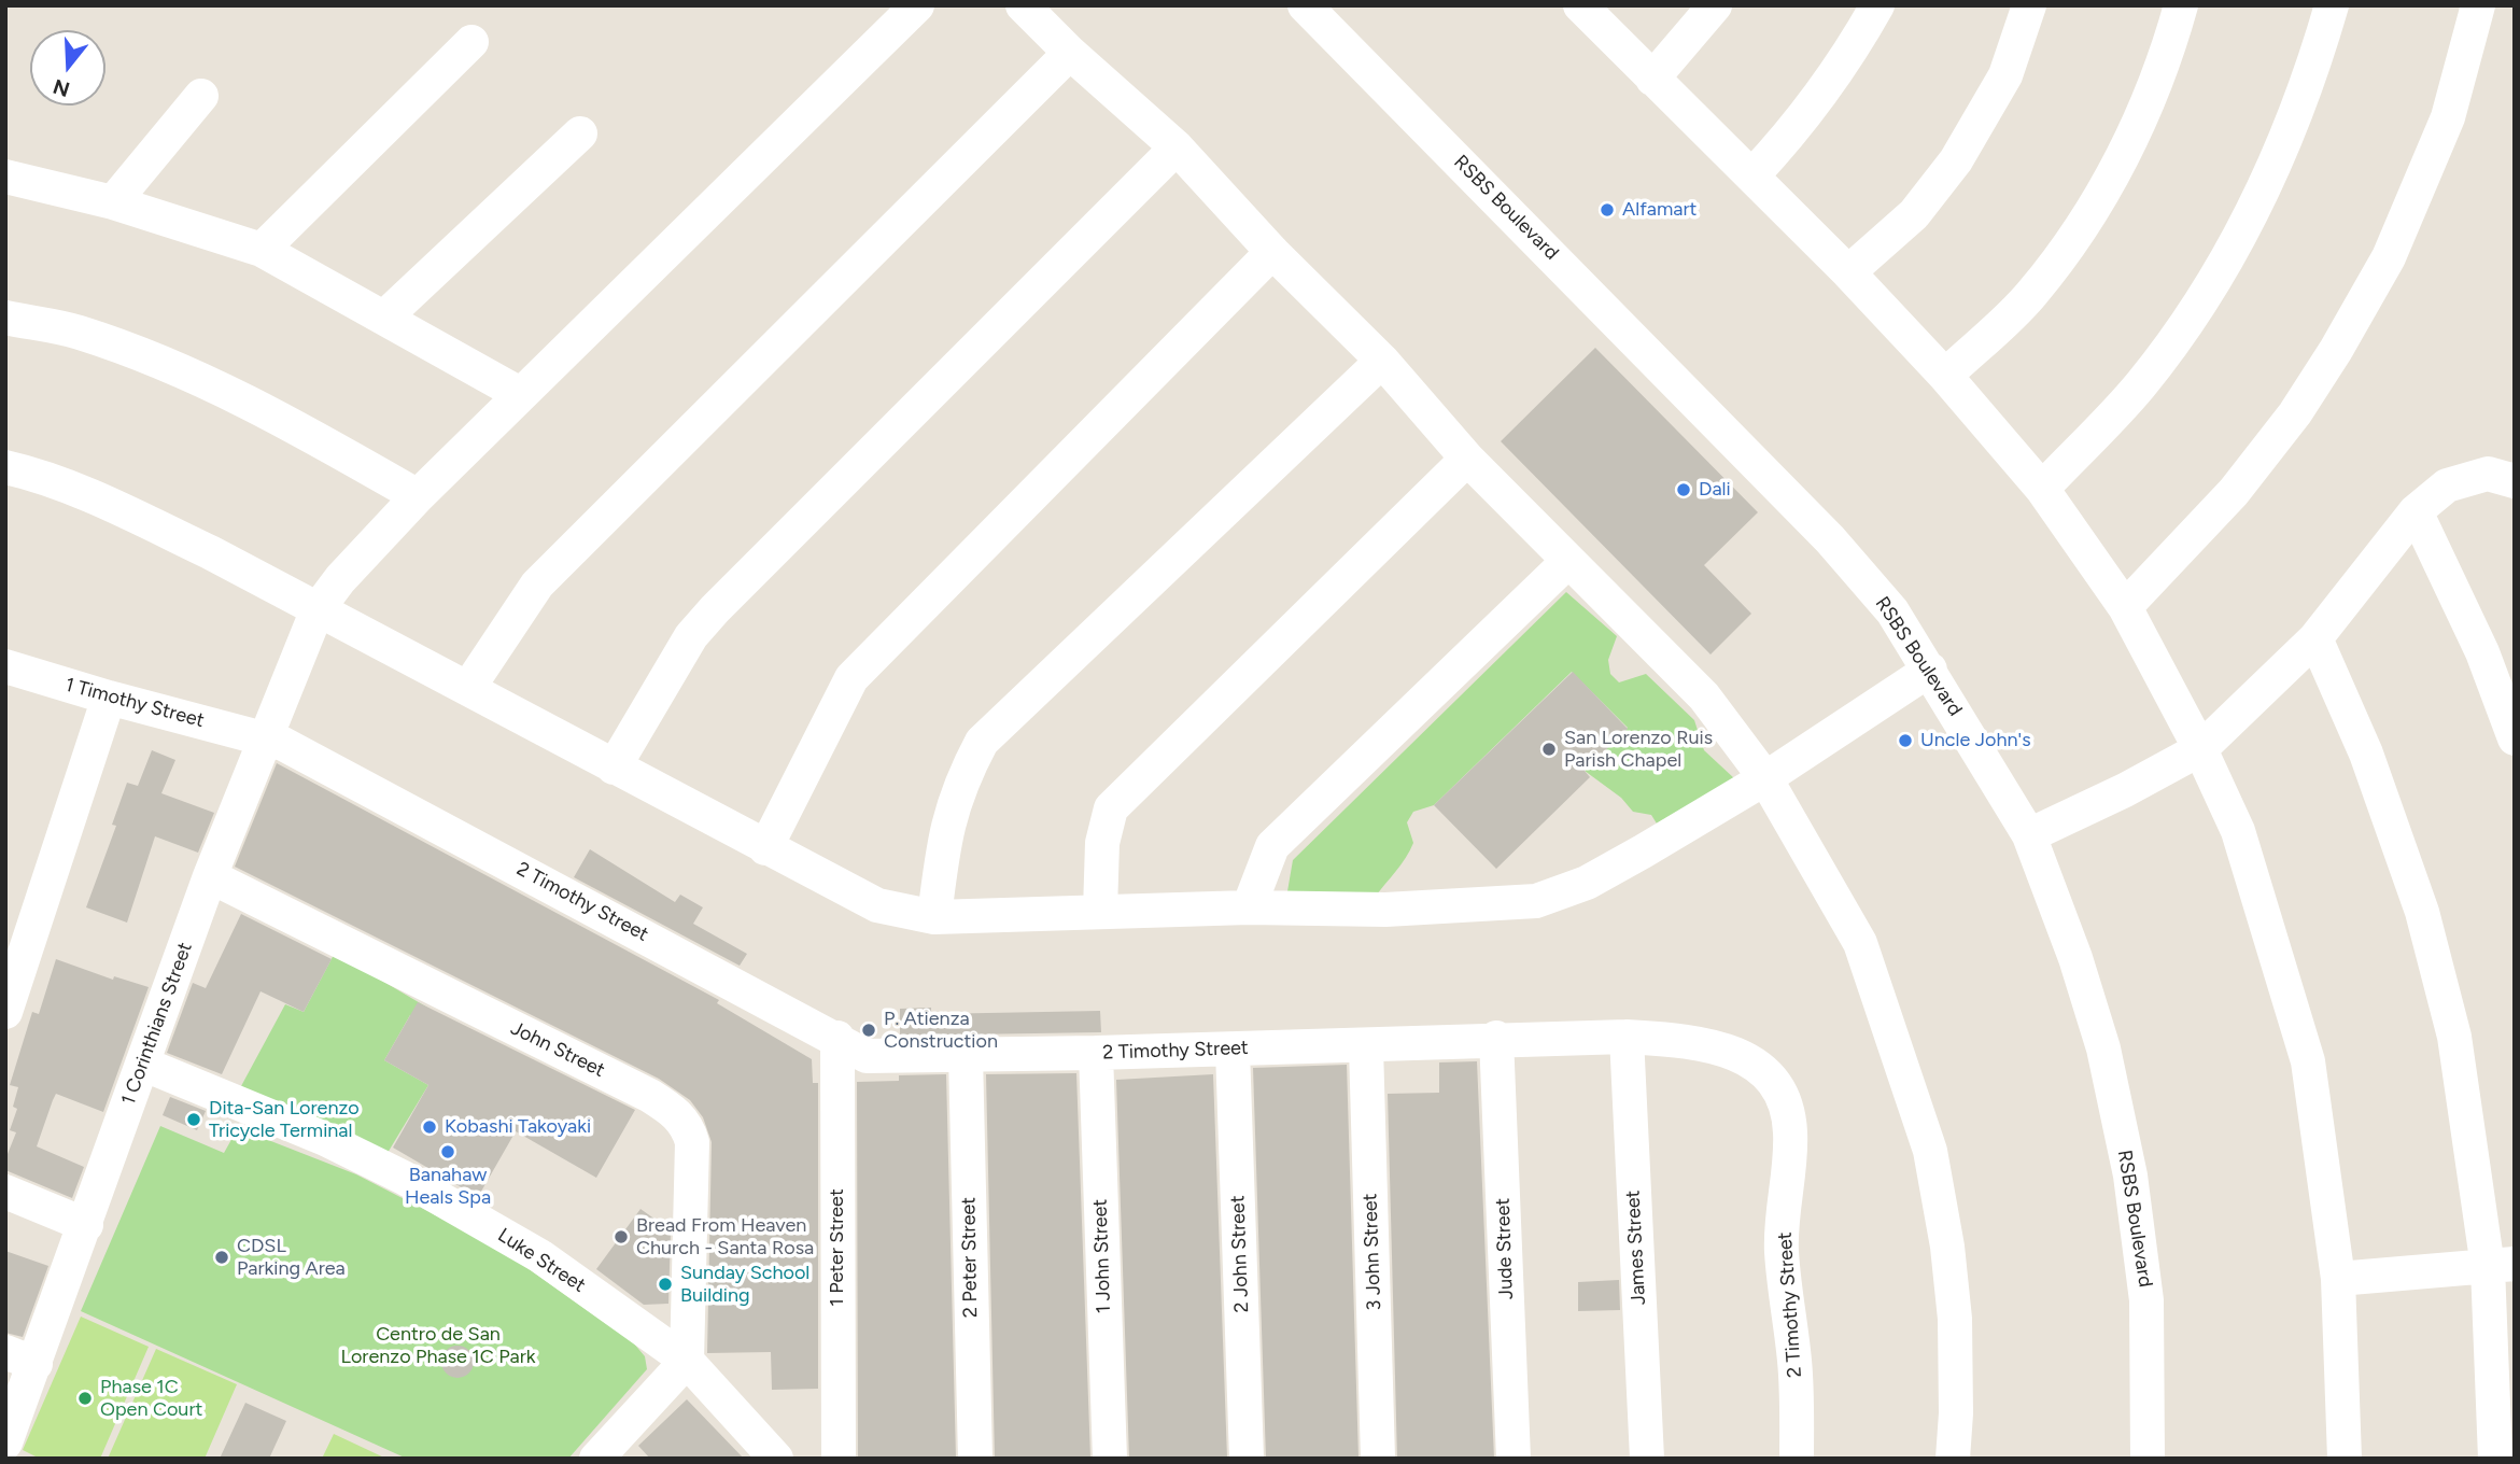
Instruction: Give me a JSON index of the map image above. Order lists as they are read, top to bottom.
{
  "streets": {
    "street": [
      "RSBS Boulevard",
      "1 Timothy Street",
      "2 Timothy Street",
      "1 Corinthians Street",
      "John Street",
      "1 Peter Street",
      "James Street",
      "Jude Street",
      "3 John Street",
      "2 John Street",
      "1 John Street",
      "2 Peter Street",
      "Luke Street"
    ]
  },
  "crossings": [
    ["1 Timothy Street", "2 Timothy Street"],
    ["1 Timothy Street", "1 Corinthians Street"],
    ["2 Timothy Street", "1 Corinthians Street"],
    ["2 Timothy Street", "1 Peter Street"],
    ["2 Timothy Street", "James Street"],
    ["2 Timothy Street", "Jude Street"],
    ["2 Timothy Street", "3 John Street"],
    ["2 Timothy Street", "2 John Street"],
    ["2 Timothy Street", "1 John Street"],
    ["2 Timothy Street", "2 Peter Street"],
    ["1 Corinthians Street", "John Street"],
    ["1 Corinthians Street", "Luke Street"],
    ["John Street", "Luke Street"]
  ],
  "parks": ["Centro de San Lorenzo Phase 1C Park"],
  "places": [
    "Alfamart",
    "Dali",
    "Uncle John's",
    "San Lorenzo Ruis Parish Chapel",
    "P. Atienza Construction",
    "Dita-San Lorenzo Tricycle Terminal",
    "Kobashi Takoyaki",
    "Banahaw Heals Spa",
    "Bread From Heaven Church - Santa Rosa",
    "CDSL Parking Area",
    "Sunday School Building",
    "Phase 1C Open Court"
  ],
  "north": "bottom"
}
